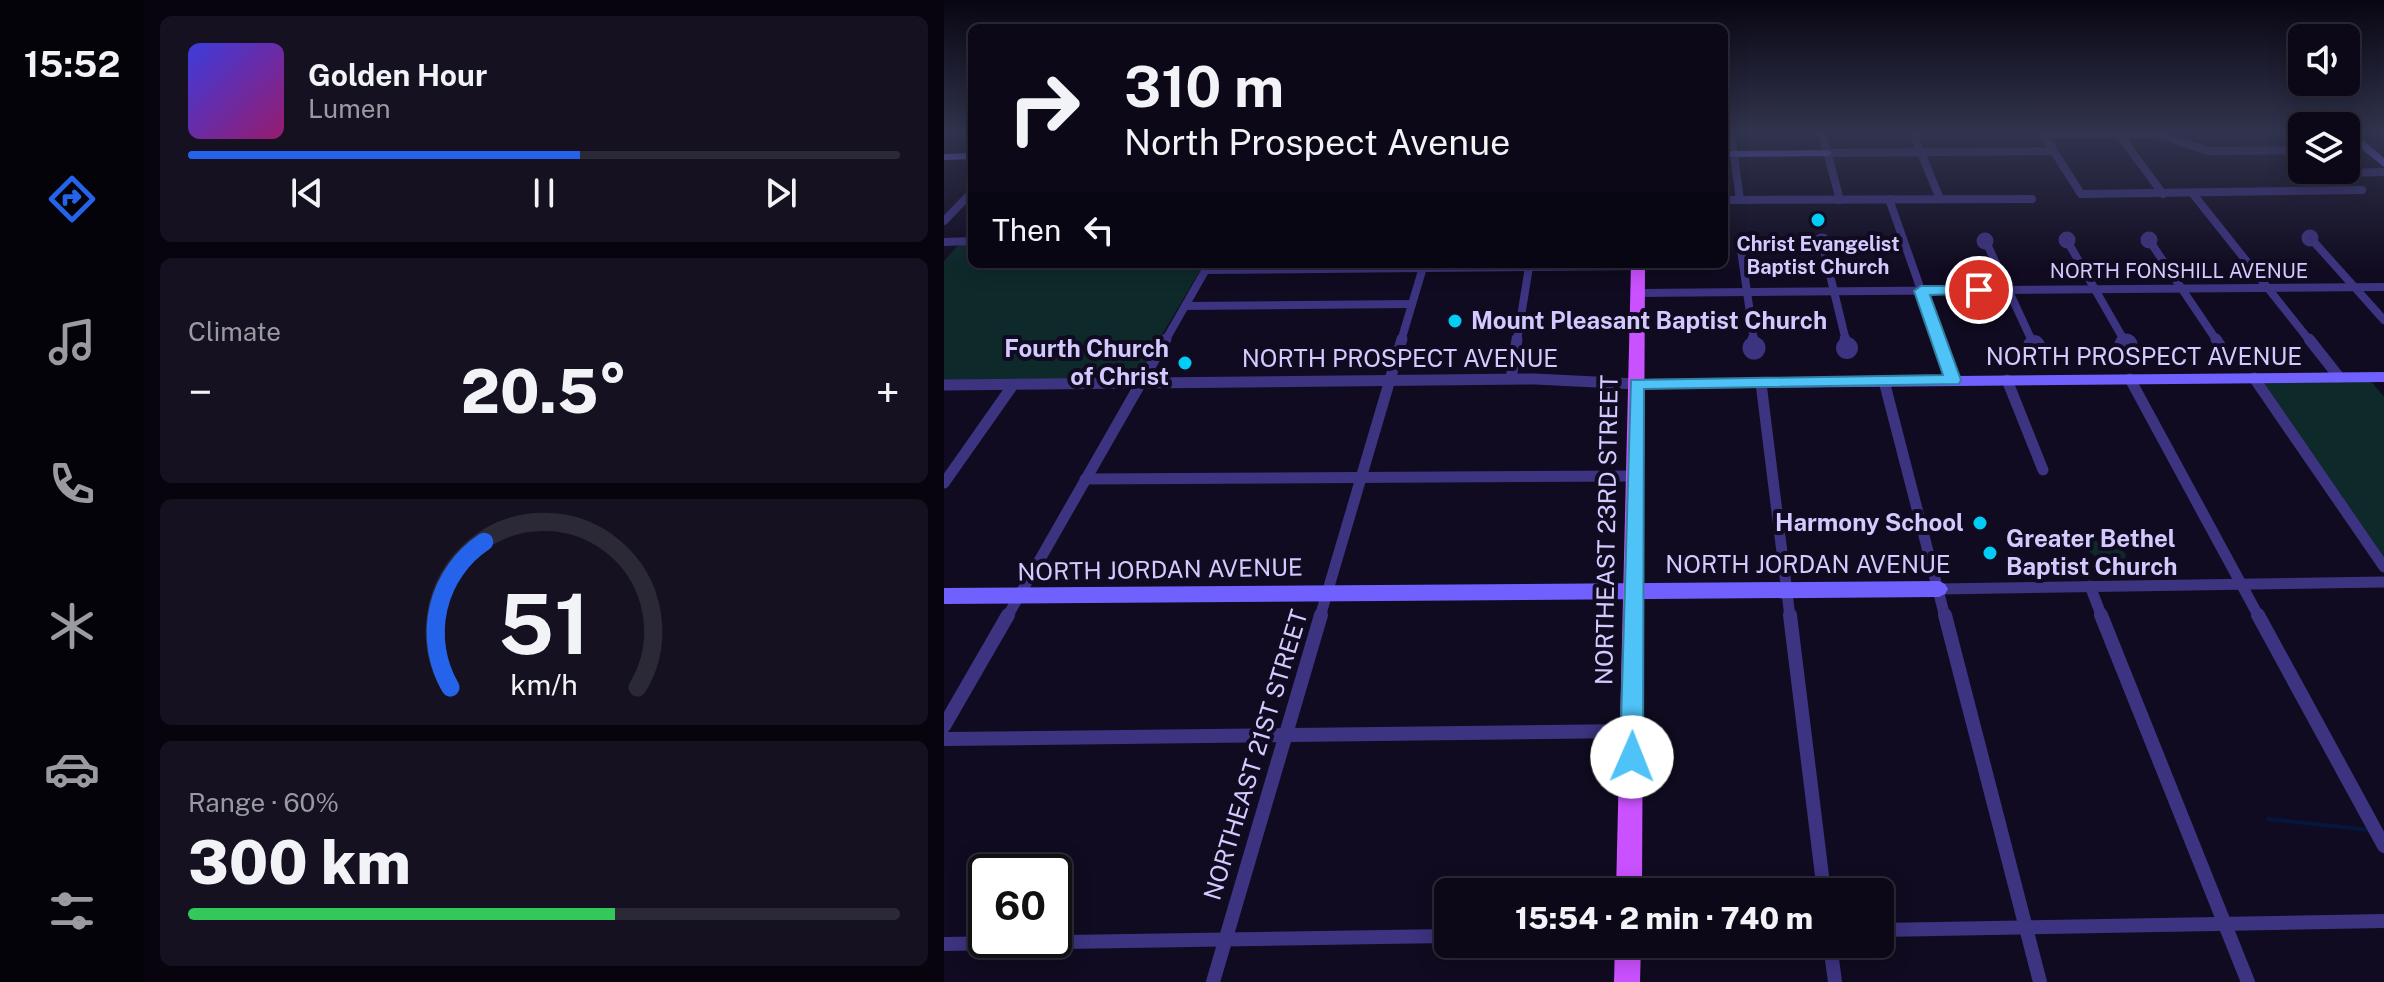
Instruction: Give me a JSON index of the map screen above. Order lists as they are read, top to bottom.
{
  "streets": {
    "main road": ["NORTHEAST 23RD STREET"],
    "street": [
      "NORTH FONSHILL AVENUE",
      "NORTH PROSPECT AVENUE",
      "NORTH JORDAN AVENUE",
      "NORTHEAST 21ST STREET"
    ]
  },
  "crossings": [
    ["NORTH FONSHILL AVENUE", "NORTHEAST 23RD STREET"],
    ["NORTH PROSPECT AVENUE", "NORTHEAST 23RD STREET"],
    ["NORTH PROSPECT AVENUE", "NORTHEAST 21ST STREET"],
    ["NORTHEAST 23RD STREET", "NORTH JORDAN AVENUE"],
    ["NORTH JORDAN AVENUE", "NORTHEAST 21ST STREET"]
  ],
  "places": [
    "Christ Evangelist Baptist Church",
    "Mount Pleasant Baptist Church",
    "Fourth Church of Christ",
    "Harmony School",
    "Greater Bethel Baptist Church"
  ],
  "page": {
    "tabs": "15:52",
    "turn": ["310 m", "North Prospect Avenue"],
    "song": ["Golden Hour", "Lumen"],
    "then": "Then",
    "tile": [
      "Climate",
      ["Range · 60%", "300 km"]
    ],
    "heat": ["−", "20.5°", "+"],
    "limit": "60",
    "trip": "15:54 · 2 min · 740 m",
    "gauge": ["51", "km/h"]
  }
}
